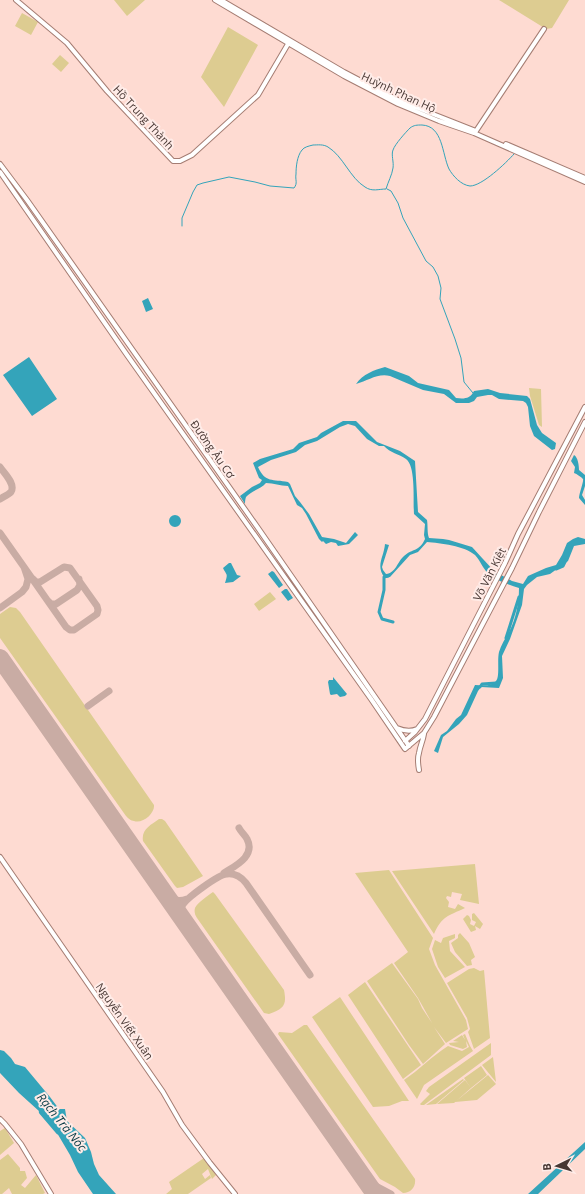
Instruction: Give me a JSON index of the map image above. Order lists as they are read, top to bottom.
{
  "streets": {
    "street": [
      "Huỳnh Phan Hộ",
      "Hồ Trung Thành",
      "Đường Âu Cơ",
      "Võ Văn Kiệt",
      "Nguyễn Viết Xuân"
    ]
  },
  "crossings": [
    ["Huỳnh Phan Hộ", "Hồ Trung Thành"],
    ["Đường Âu Cơ", "Võ Văn Kiệt"]
  ],
  "water": ["Rạch Trà Nóc"],
  "north": "left"
}
